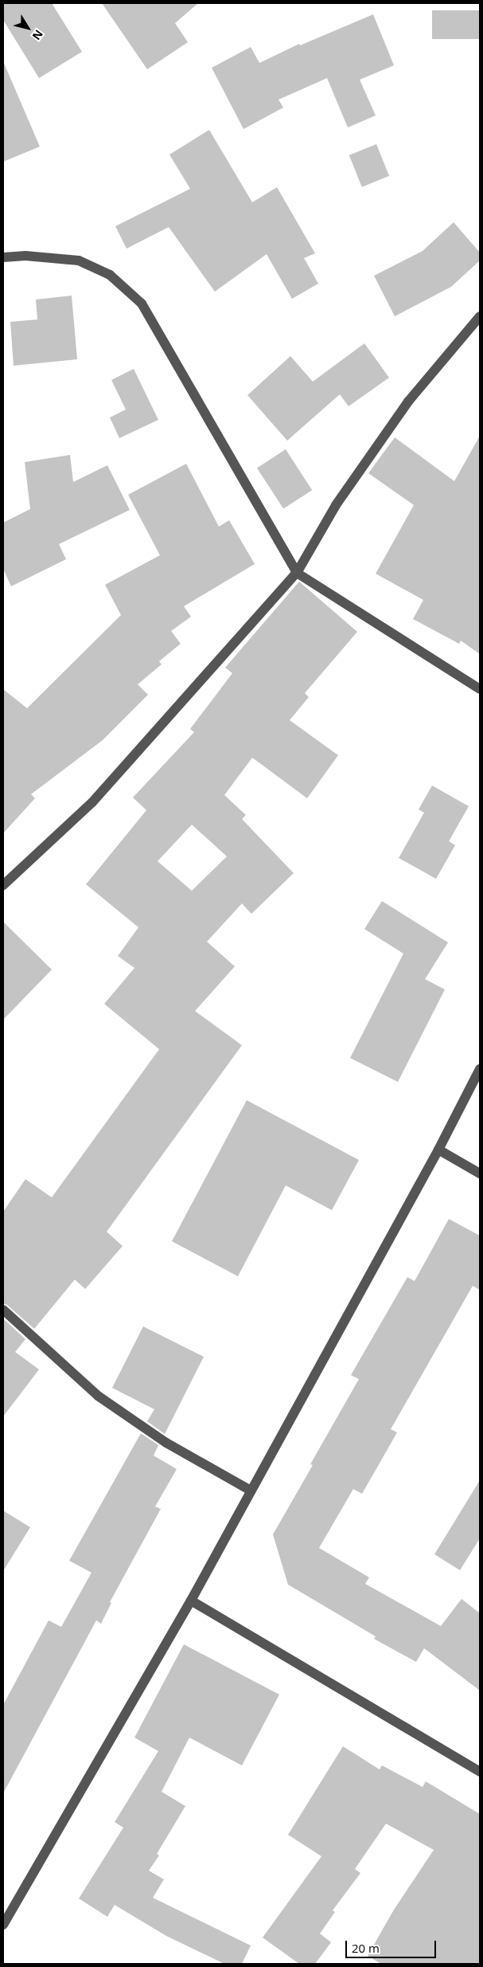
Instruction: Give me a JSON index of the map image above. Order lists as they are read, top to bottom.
{
  "scale_bar": "20 m",
  "north": "bottom right"
}
